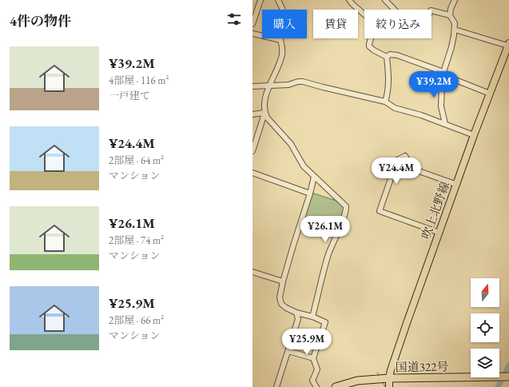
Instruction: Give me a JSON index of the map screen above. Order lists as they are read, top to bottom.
{
  "streets": {
    "highway": ["国道322号"],
    "main road": ["吹上北野線"]
  },
  "crossings": [
    ["吹上北野線", "国道322号"]
  ],
  "north": "top",
  "page": {
    "heading": "4件の物件",
    "chip": ["購入", "賃貸", "絞り込み"],
    "list": [
      {
        "name": "¥39.2M",
        "note": "4部屋 · 116 m² · 一戸建て"
      },
      {
        "name": "¥24.4M",
        "note": "2部屋 · 64 m² · マンション"
      },
      {
        "name": "¥26.1M",
        "note": "2部屋 · 74 m² · マンション"
      },
      {
        "name": "¥25.9M",
        "note": "2部屋 · 66 m² · マンション"
      }
    ],
    "price": [
      "¥39.2M",
      "¥24.4M",
      "¥26.1M",
      "¥25.9M"
    ]
  }
}
